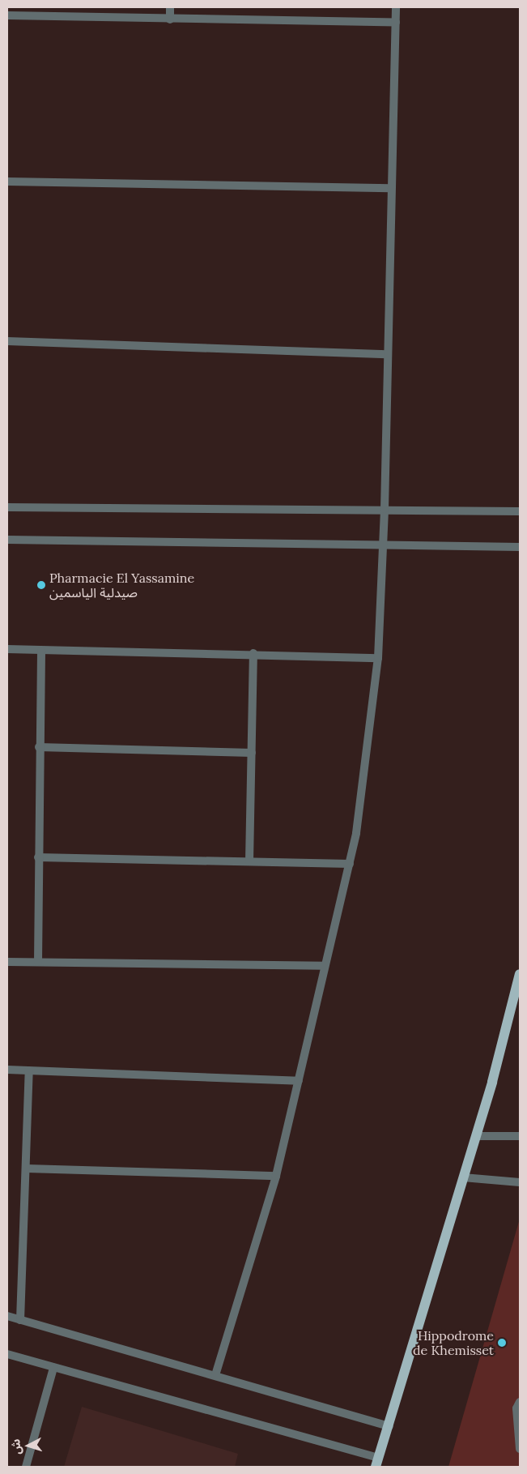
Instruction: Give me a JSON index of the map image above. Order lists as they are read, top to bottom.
{
  "places": ["Pharmacie El Yassamine صيدلية الياسمين", "Hippodrome de Khemisset"],
  "north": "left"
}
